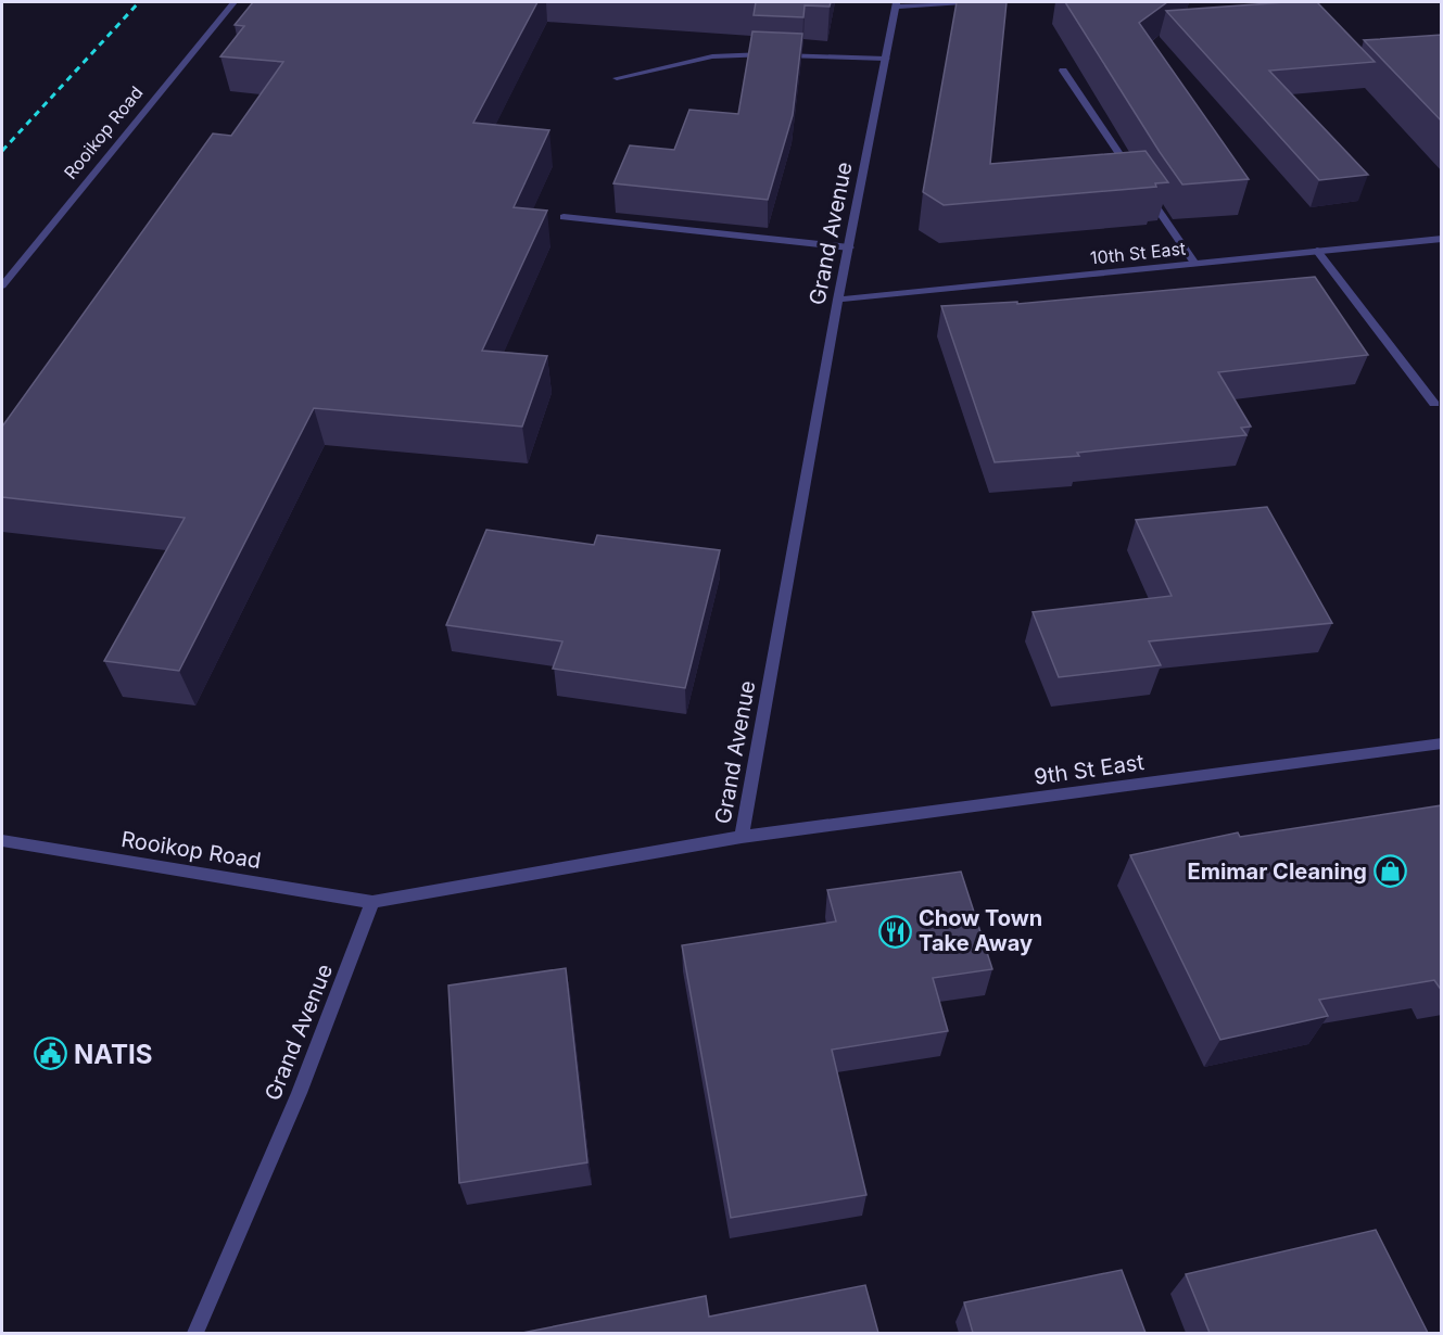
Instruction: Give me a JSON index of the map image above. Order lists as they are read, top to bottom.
{
  "streets": {
    "street": [
      "Rooikop Road",
      "Grand Avenue",
      "10th St East",
      "9th St East"
    ]
  },
  "crossings": [
    ["Rooikop Road", "Grand Avenue"],
    ["Grand Avenue", "10th St East"],
    ["Grand Avenue", "9th St East"]
  ],
  "places": {
    "shop": ["Emimar Cleaning"],
    "restaurant": ["Chow Town Take Away"],
    "public building": ["NATIS"]
  }
}
